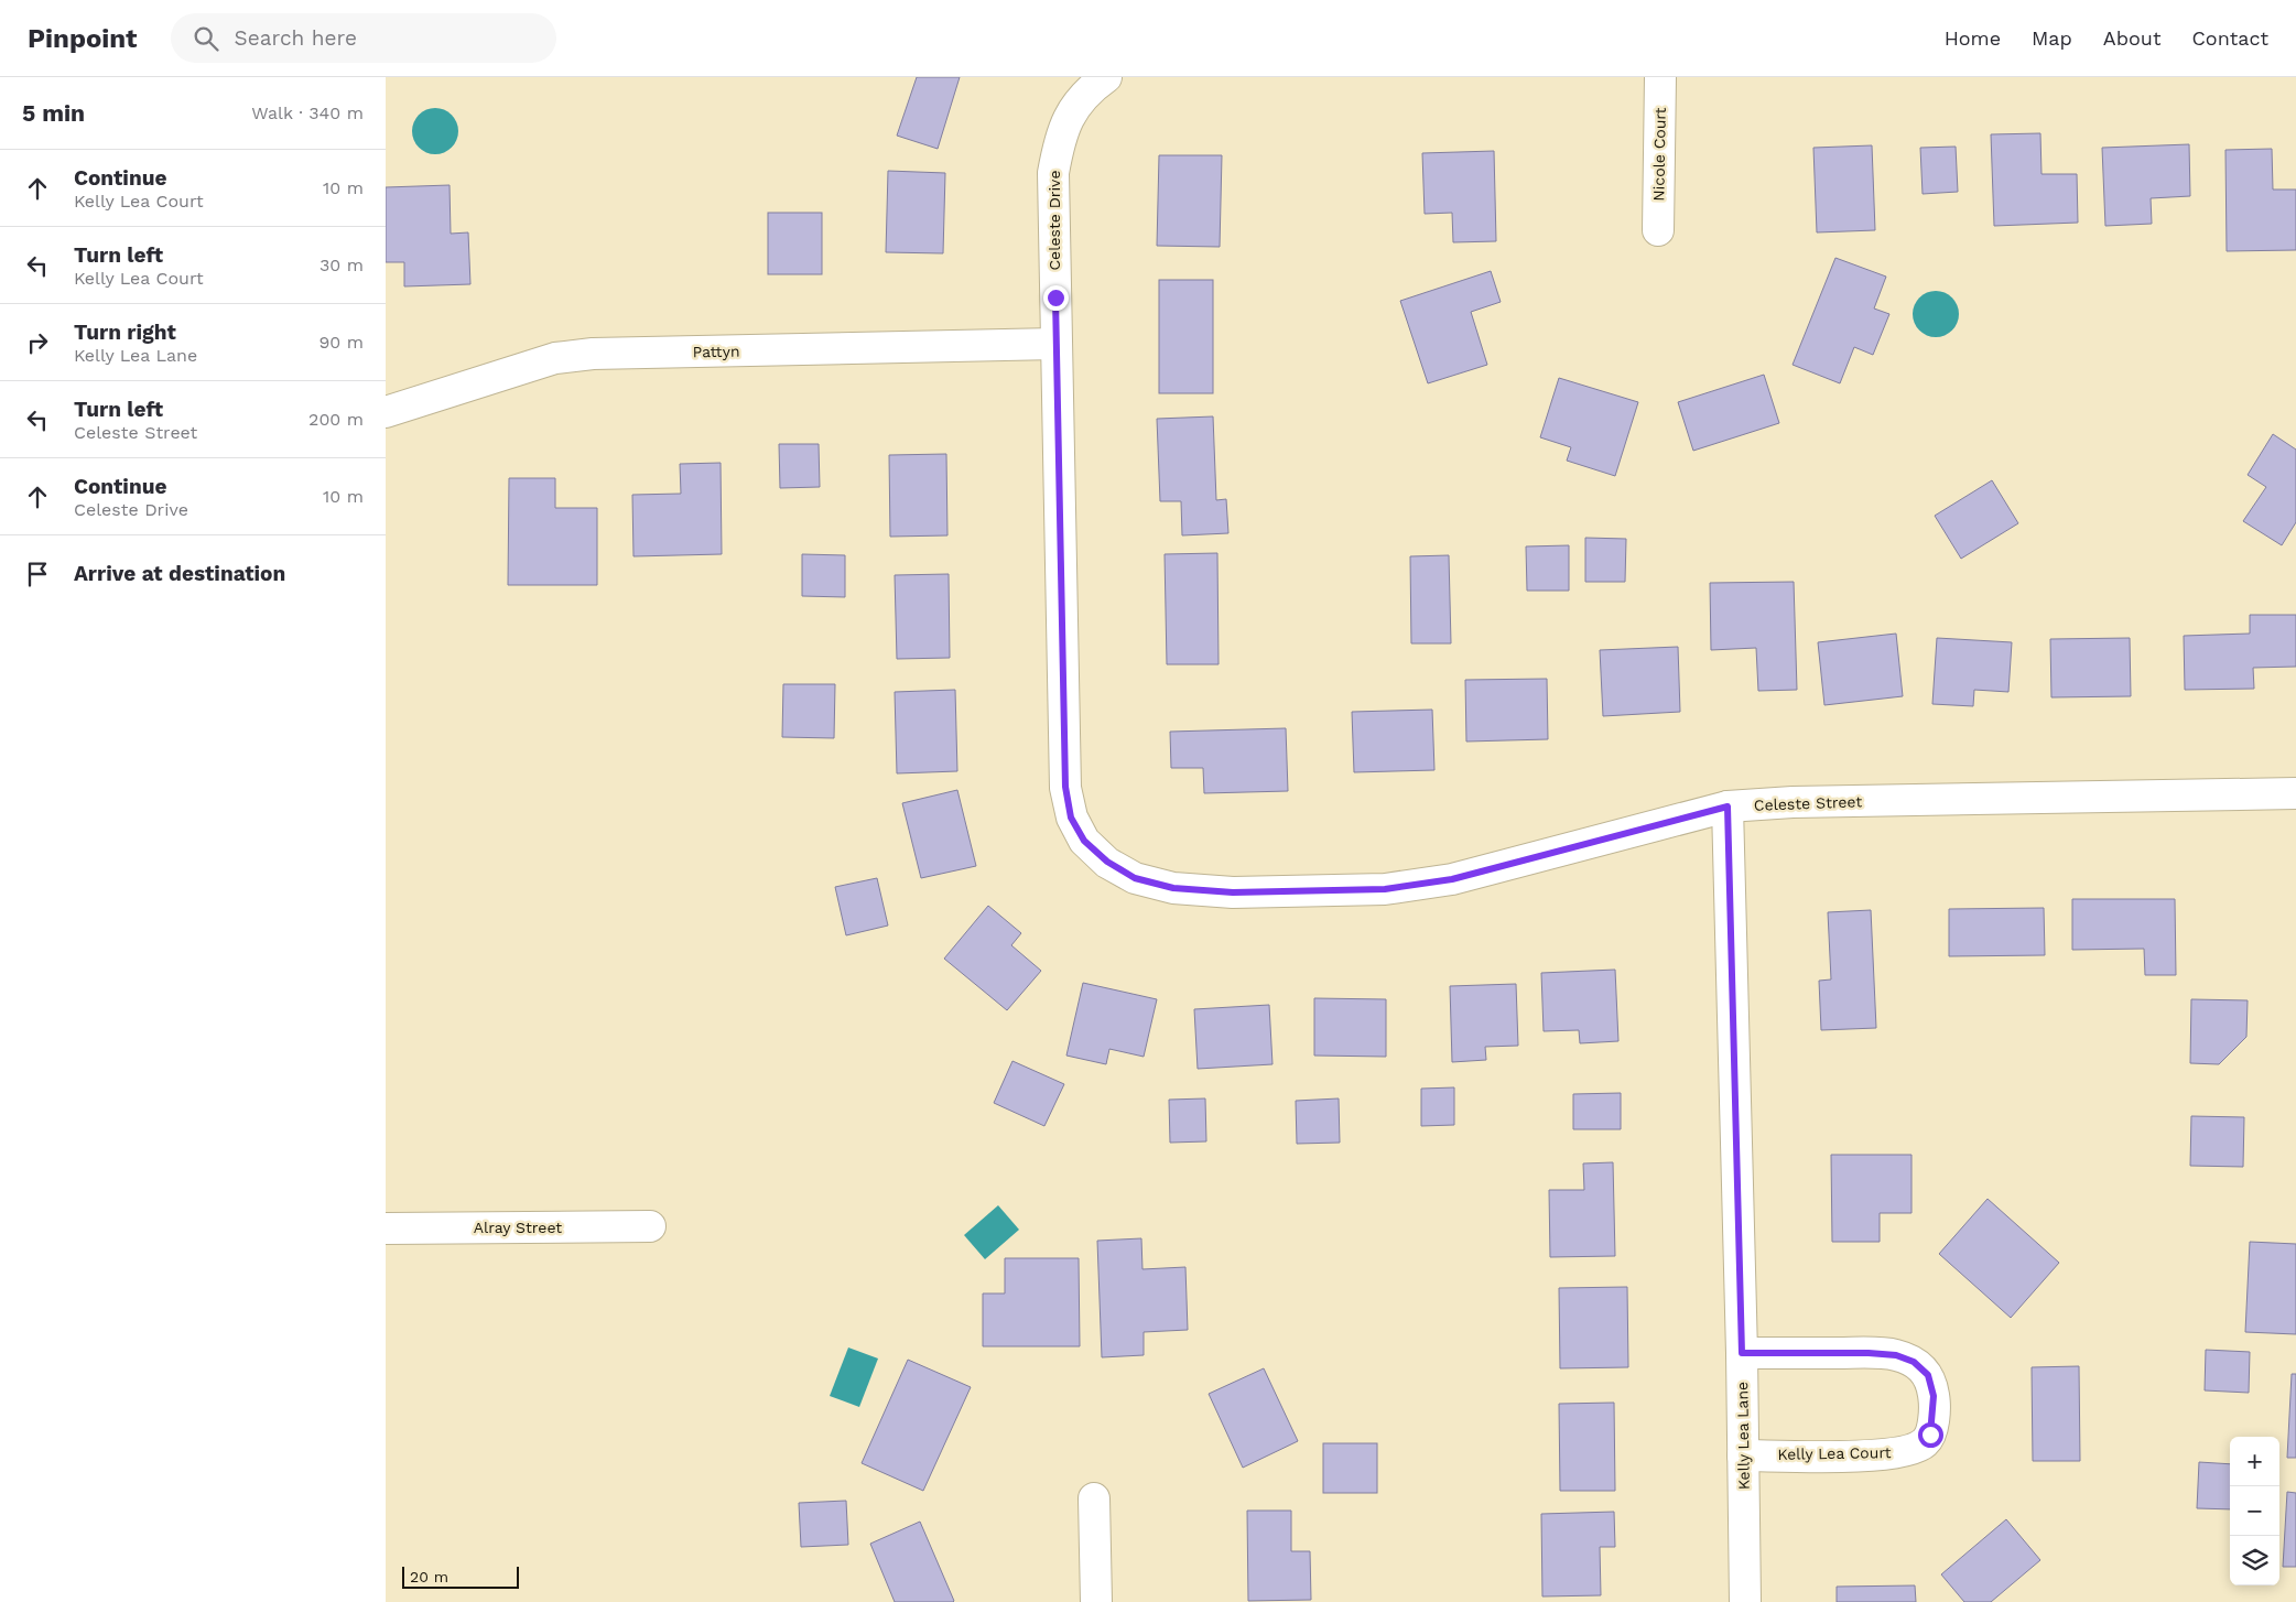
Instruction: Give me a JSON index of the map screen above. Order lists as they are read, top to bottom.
{
  "streets": {
    "street": [
      "Nicole Court",
      "Celeste Drive",
      "Pattyn",
      "Celeste Street",
      "Alray Street",
      "Kelly Lea Lane",
      "Kelly Lea Court"
    ]
  },
  "crossings": [
    ["Celeste Drive", "Pattyn"],
    ["Celeste Drive", "Celeste Street"],
    ["Pattyn", "Celeste Street"],
    ["Celeste Street", "Kelly Lea Lane"],
    ["Kelly Lea Lane", "Kelly Lea Court"]
  ],
  "scale_bar": "20 m",
  "page": {
    "header": "Pinpoint",
    "search": "Search here",
    "nav": [
      "Home",
      "Map",
      "About",
      "Contact"
    ],
    "heading": ["5 min", "Walk · 340 m"],
    "list": [
      ["Continue", "Kelly Lea Court", "10 m"],
      ["Turn left", "Kelly Lea Court", "30 m"],
      ["Turn right", "Kelly Lea Lane", "90 m"],
      ["Turn left", "Celeste Street", "200 m"],
      ["Continue", "Celeste Drive", "10 m"],
      "Arrive at destination"
    ],
    "map_buttons": ["+", "−"],
    "scale": "20 m"
  }
}
